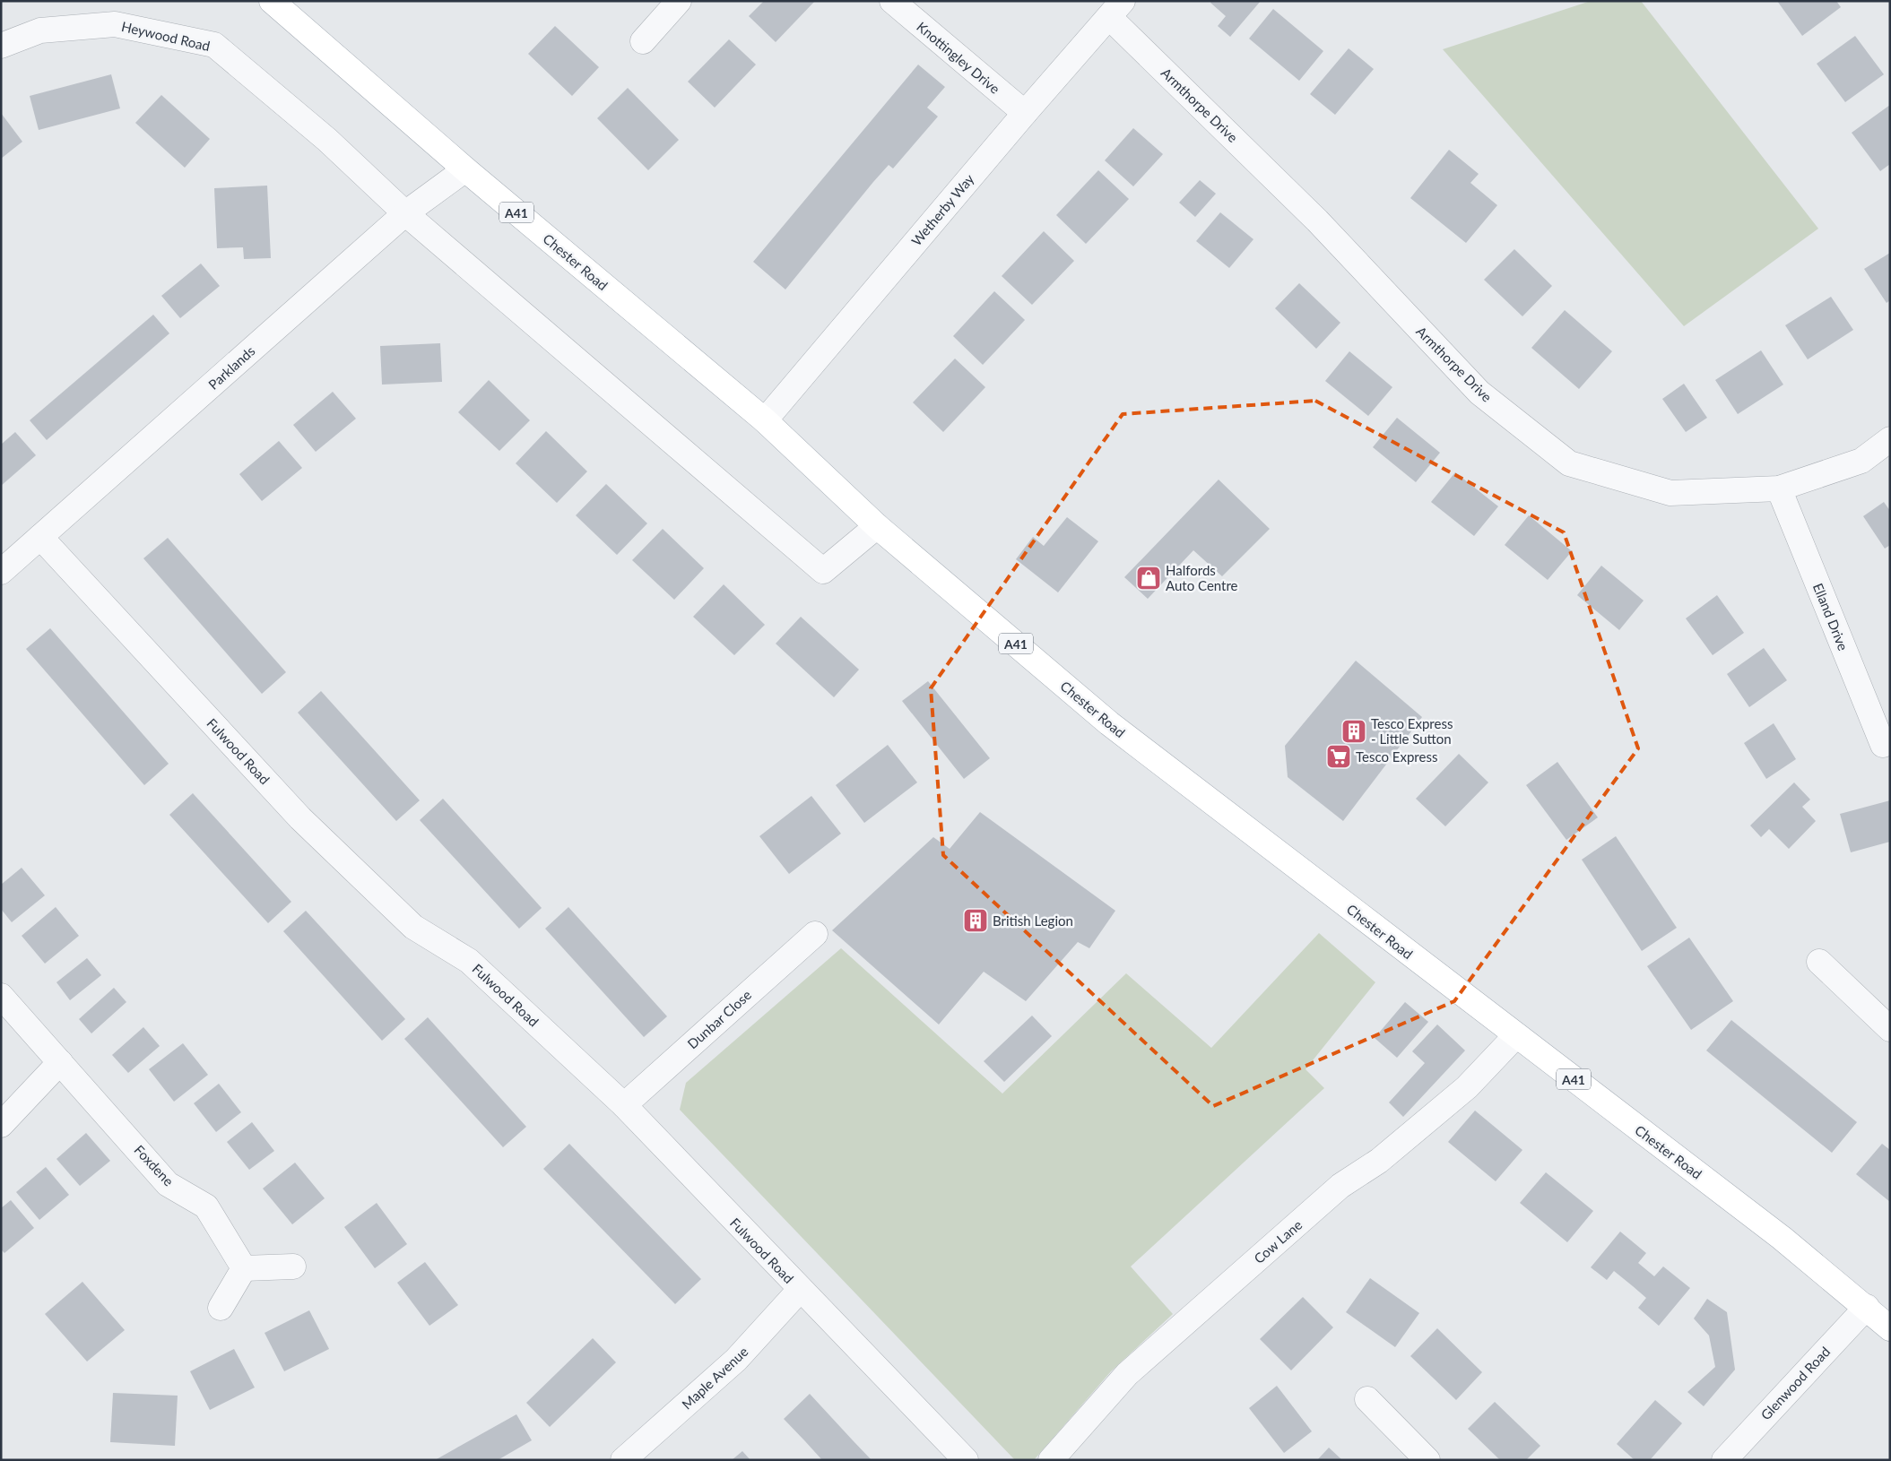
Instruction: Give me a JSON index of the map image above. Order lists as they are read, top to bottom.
{
  "streets": {
    "main road": ["A41", "Chester Road"],
    "street": [
      "Heywood Road",
      "Knottingley Drive",
      "Armthorpe Drive",
      "Wetherby Way",
      "Parklands",
      "Elland Drive",
      "Fulwood Road",
      "Dunbar Close",
      "Foxdene",
      "Cow Lane",
      "Maple Avenue",
      "Glenwood Road"
    ]
  },
  "crossings": [
    ["Heywood Road", "Parklands"],
    ["Knottingley Drive", "Wetherby Way"],
    ["Armthorpe Drive", "Wetherby Way"],
    ["Armthorpe Drive", "Elland Drive"],
    ["Wetherby Way", "Chester Road"],
    ["Chester Road", "Parklands"],
    ["Chester Road", "Cow Lane"],
    ["Chester Road", "Glenwood Road"],
    ["Parklands", "Fulwood Road"],
    ["Fulwood Road", "Dunbar Close"],
    ["Fulwood Road", "Maple Avenue"]
  ],
  "places": {
    "shop": ["Halfords Auto Centre"],
    "building": ["Tesco Express - Little Sutton", "British Legion"],
    "supermarket": ["Tesco Express"]
  }
}
